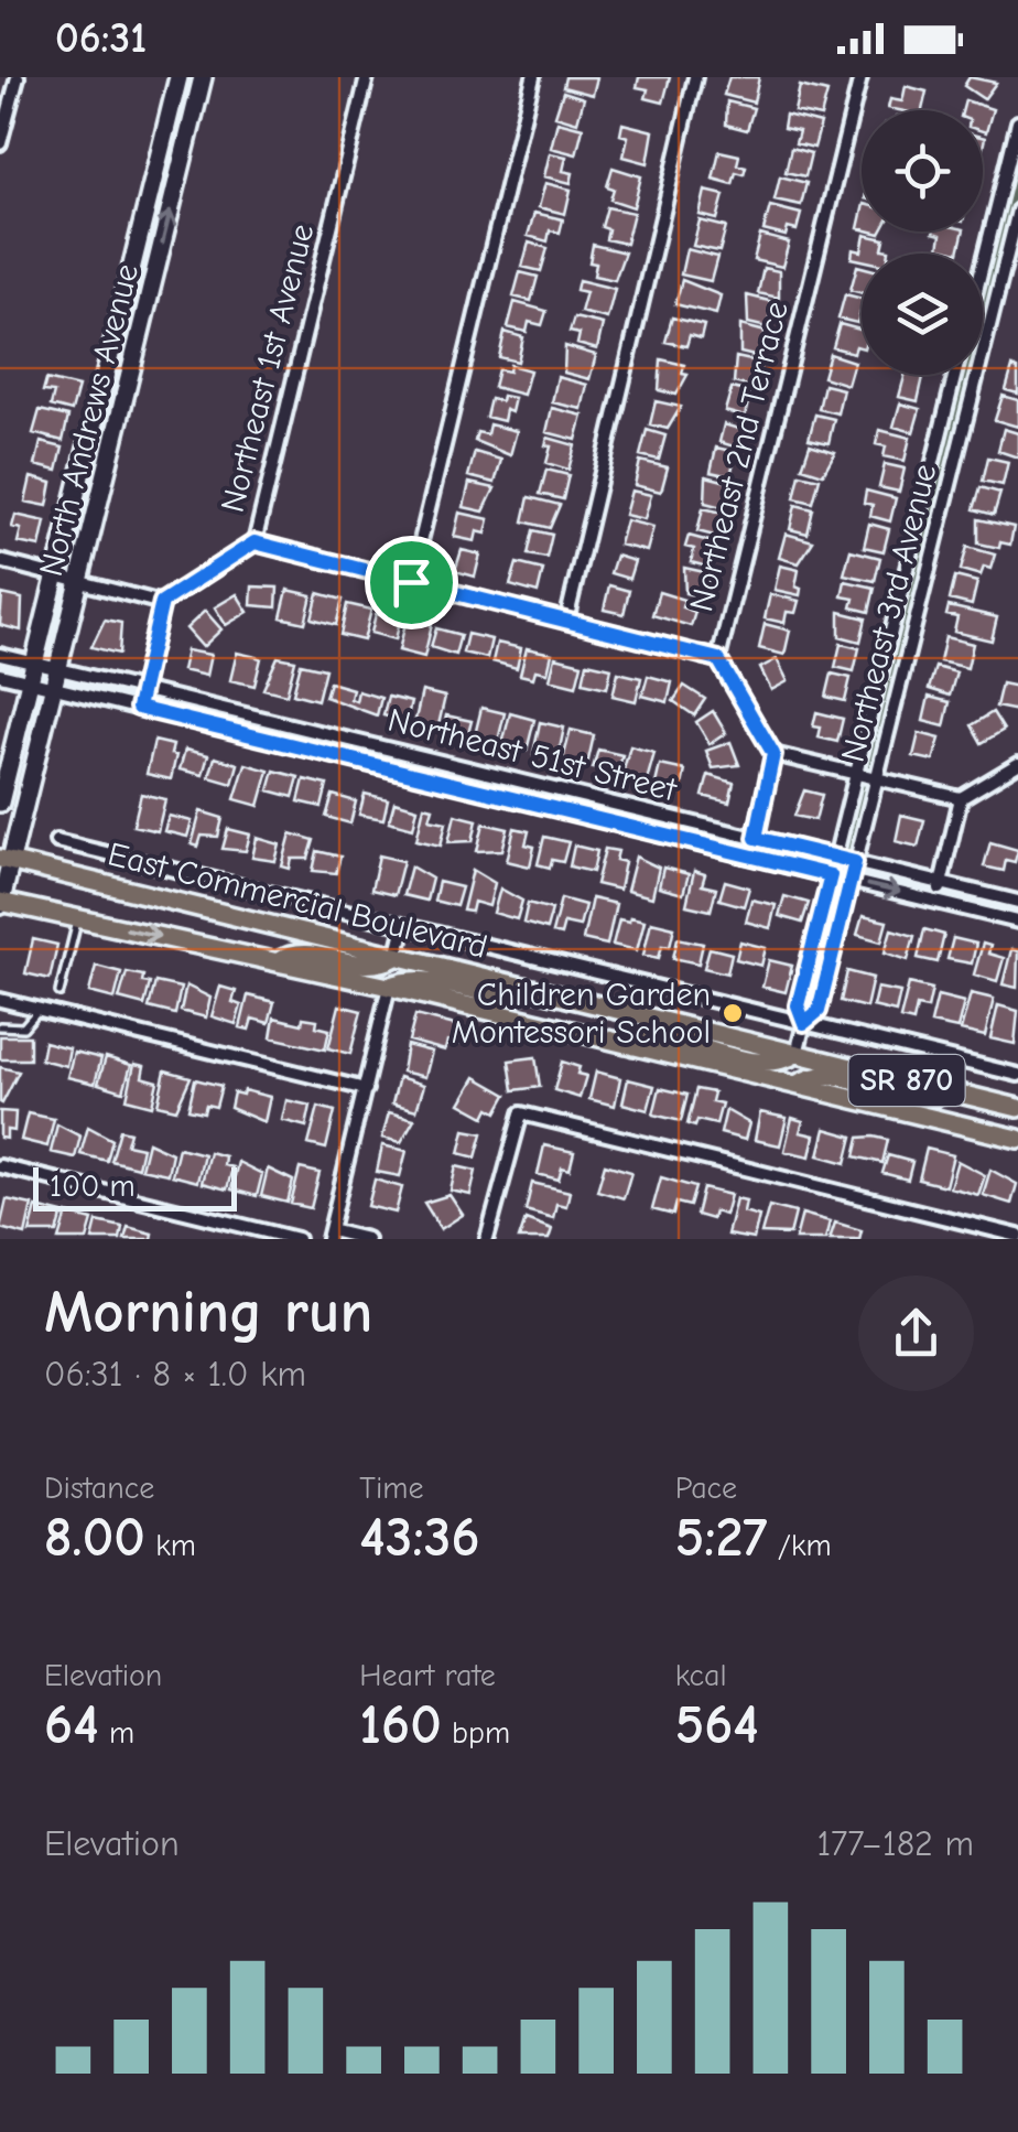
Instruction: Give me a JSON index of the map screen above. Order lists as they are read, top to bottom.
{
  "streets": {
    "main road": ["North Andrews Avenue", "East Commercial Boulevard", "SR 870"],
    "street": [
      "Northeast 1st Avenue",
      "Northeast 2nd Terrace",
      "Northeast 3rd Avenue",
      "Northeast 51st Street"
    ]
  },
  "crossings": [
    ["North Andrews Avenue", "Northeast 51st Street"],
    ["North Andrews Avenue", "East Commercial Boulevard"],
    ["Northeast 3rd Avenue", "Northeast 51st Street"],
    ["Northeast 3rd Avenue", "East Commercial Boulevard"]
  ],
  "places": ["Children Garden Montessori School"],
  "scale_bar": "100 m",
  "page": {
    "status": "06:31",
    "scale": "100 m",
    "heading": ["Morning run", "06:31 · 8 × 1.0 km"],
    "stats": [
      ["Distance", "8.00 km"],
      ["Time", "43:36"],
      ["Pace", "5:27 /km"],
      ["Elevation", "64 m"],
      ["Heart rate", "160 bpm"],
      ["kcal", "564"]
    ],
    "chart": ["Elevation", "177–182 m"]
  }
}
